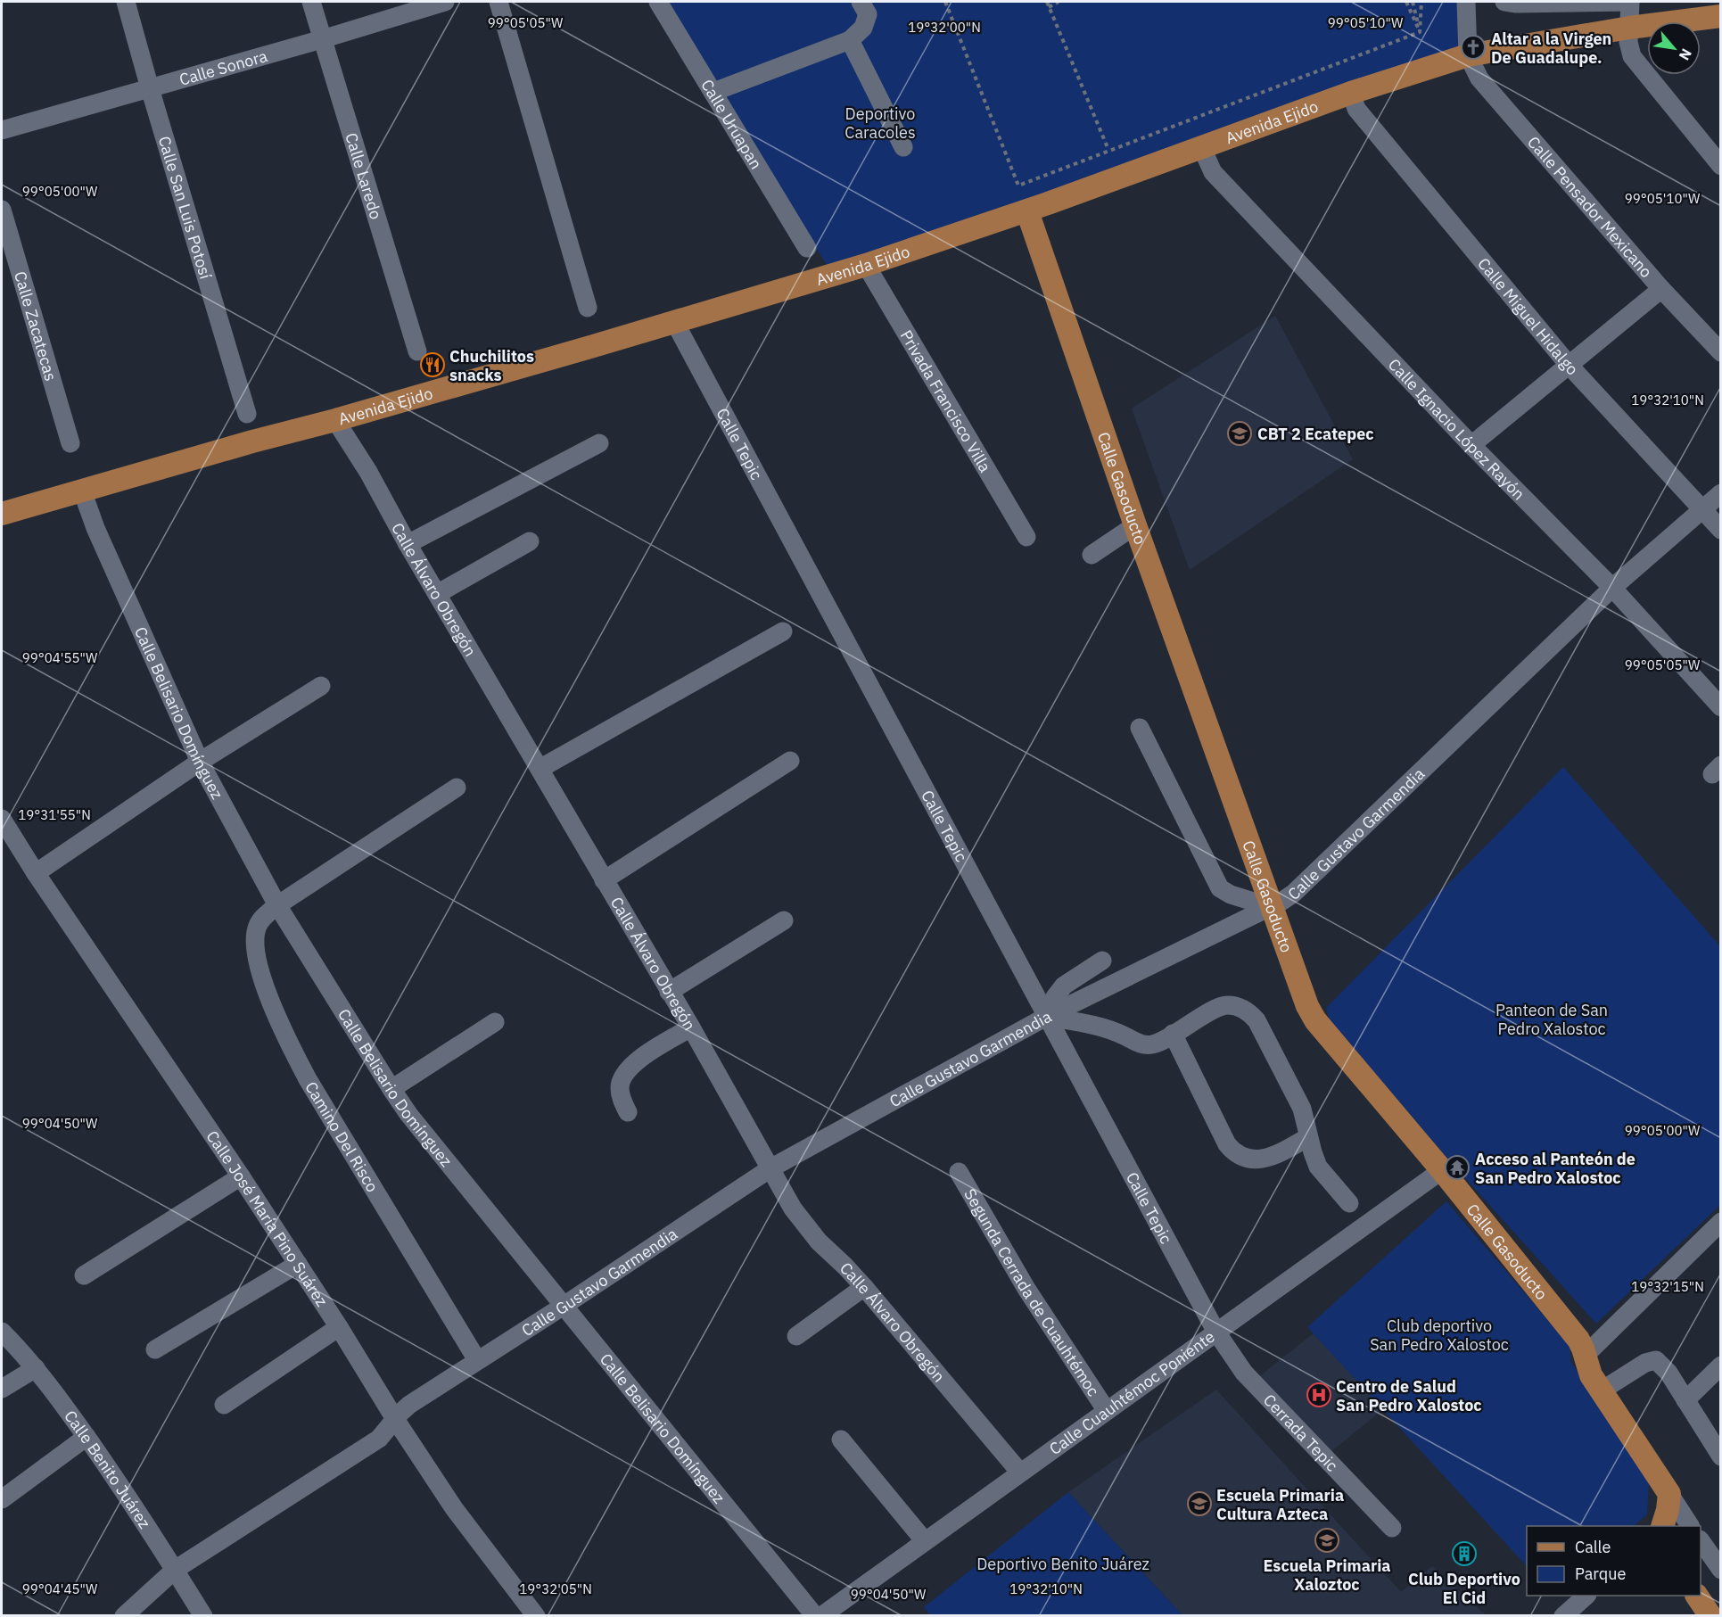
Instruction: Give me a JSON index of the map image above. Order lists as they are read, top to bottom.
{
  "streets": {
    "main road": ["Avenida Ejido", "Calle Gasoducto"],
    "street": [
      "Calle Sonora",
      "Calle Uruapan",
      "Calle Laredo",
      "Calle Pensador Mexicano",
      "Calle San Luis Potosí",
      "Calle Miguel Hidalgo",
      "Calle Zacatecas",
      "Privada Francisco Villa",
      "Calle Ignacio López Rayón",
      "Calle Tepic",
      "Calle Álvaro Obregón",
      "Calle Belisario Domínguez",
      "Calle Gustavo Garmendia",
      "Camino Del Risco",
      "Calle José María Pino Suárez",
      "Segunda Cerrada de Cuauhtémoc",
      "Calle Cuauhtémoc Poniente",
      "Cerrada Tepic",
      "Calle Benito Juárez"
    ]
  },
  "crossings": [
    ["Calle Sonora", "Calle Laredo"],
    ["Calle Sonora", "Calle San Luis Potosí"],
    ["Avenida Ejido", "Calle Pensador Mexicano"],
    ["Avenida Ejido", "Calle Miguel Hidalgo"],
    ["Avenida Ejido", "Privada Francisco Villa"],
    ["Avenida Ejido", "Calle Ignacio López Rayón"],
    ["Avenida Ejido", "Calle Tepic"],
    ["Avenida Ejido", "Calle Gasoducto"],
    ["Avenida Ejido", "Calle Álvaro Obregón"],
    ["Avenida Ejido", "Calle Belisario Domínguez"],
    ["Calle Miguel Hidalgo", "Calle Gustavo Garmendia"],
    ["Calle Ignacio López Rayón", "Calle Gustavo Garmendia"],
    ["Calle Tepic", "Calle Gustavo Garmendia"],
    ["Calle Tepic", "Calle Cuauhtémoc Poniente"],
    ["Calle Tepic", "Cerrada Tepic"],
    ["Calle Gasoducto", "Calle Gustavo Garmendia"],
    ["Calle Gasoducto", "Calle Cuauhtémoc Poniente"],
    ["Calle Álvaro Obregón", "Calle Gustavo Garmendia"],
    ["Calle Álvaro Obregón", "Calle Cuauhtémoc Poniente"],
    ["Calle Belisario Domínguez", "Calle Gustavo Garmendia"],
    ["Calle Belisario Domínguez", "Camino Del Risco"],
    ["Calle Gustavo Garmendia", "Camino Del Risco"],
    ["Calle Gustavo Garmendia", "Calle José María Pino Suárez"],
    ["Calle Gustavo Garmendia", "Calle Benito Juárez"],
    ["Segunda Cerrada de Cuauhtémoc", "Calle Cuauhtémoc Poniente"],
    ["Calle Cuauhtémoc Poniente", "Cerrada Tepic"]
  ],
  "parks": [
    "Deportivo Caracoles",
    "Panteon de San Pedro Xalostoc",
    "Club deportivo San Pedro Xalostoc",
    "Deportivo Benito Juárez"
  ],
  "places": {
    "church": ["Altar a la Virgen De Guadalupe."],
    "restaurant": ["Chuchilitos snacks"],
    "school or university": ["CBT 2 Ecatepec", "Escuela Primaria Cultura Azteca", "Escuela Primaria Xaloztoc"],
    "temple": ["Acceso al Panteón de San Pedro Xalostoc"],
    "hospital": ["Centro de Salud San Pedro Xalostoc"],
    "building": ["Club Deportivo El Cid"]
  },
  "legend": ["Calle", "Parque"],
  "north": "bottom right",
  "coordinates": [
    "99°05'10\"W",
    "99°05'05\"W",
    "19°32'00\"N",
    "99°05'00\"W",
    "19°32'10\"N",
    "99°04'55\"W",
    "19°31'55\"N",
    "99°04'50\"W",
    "19°32'15\"N",
    "99°04'45\"W",
    "19°32'05\"N"
  ]
}
